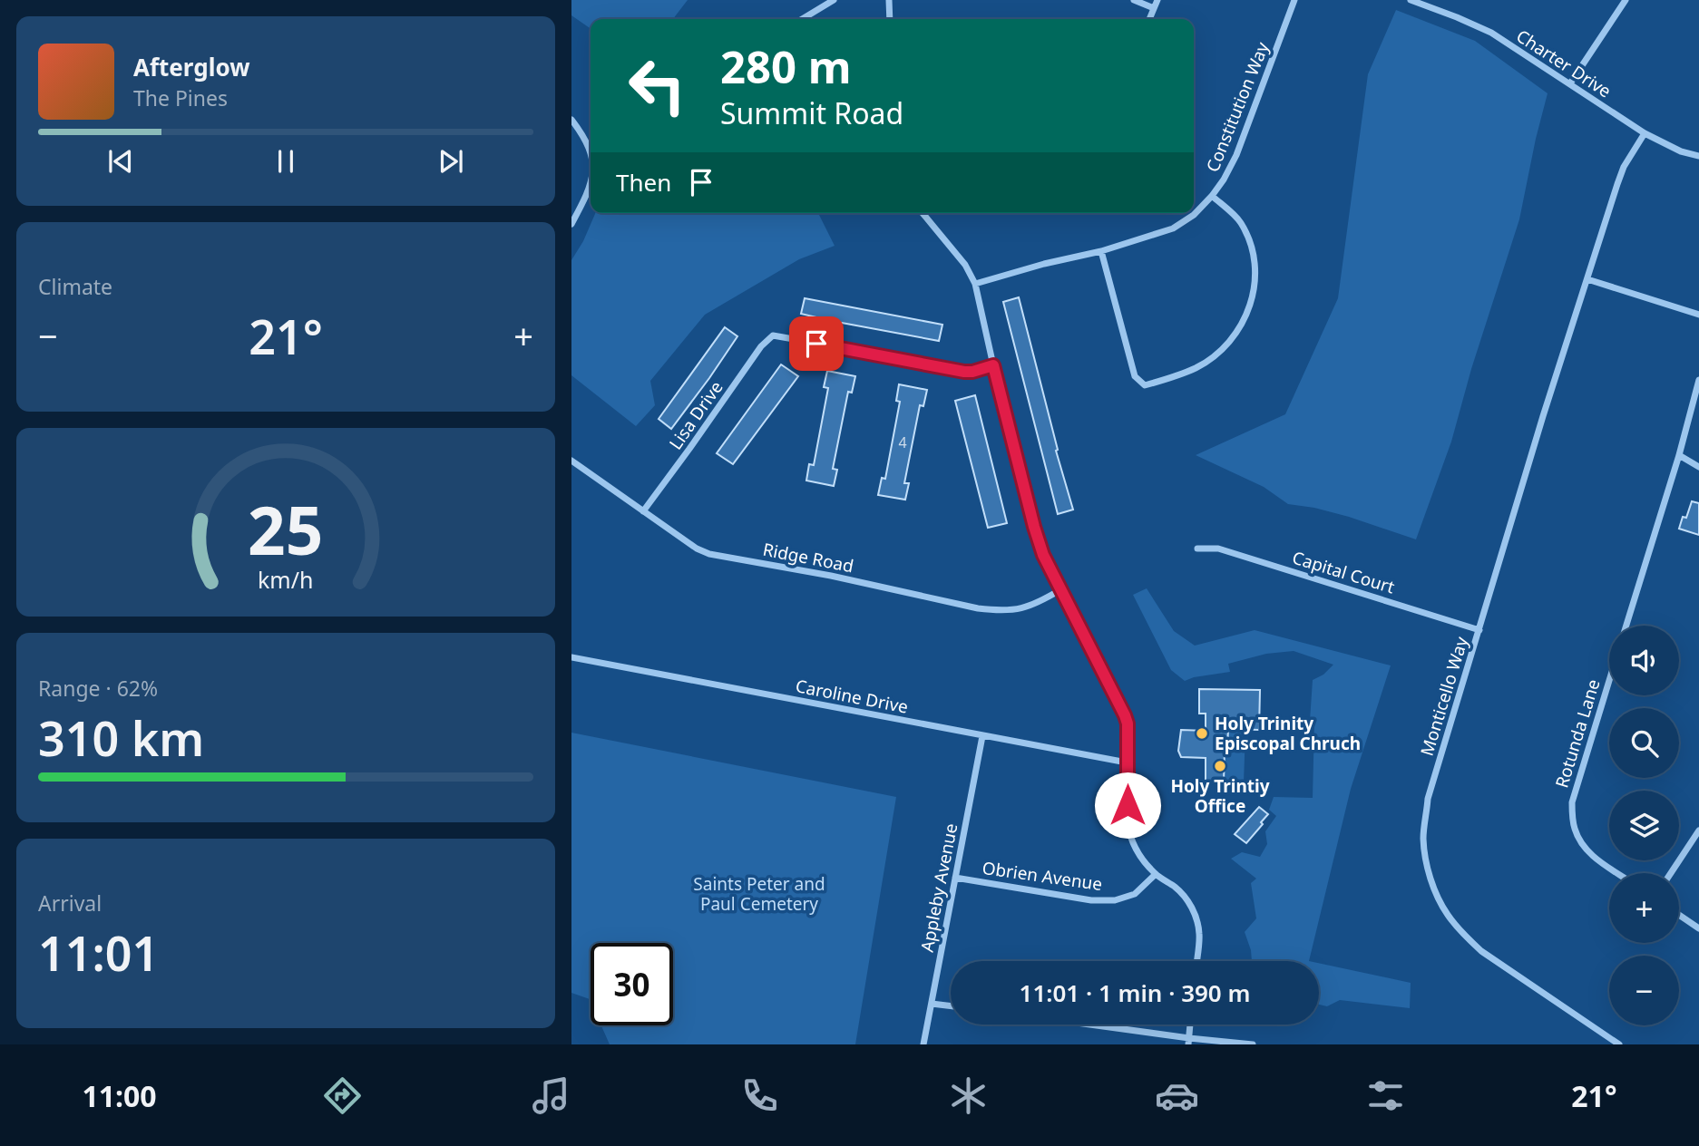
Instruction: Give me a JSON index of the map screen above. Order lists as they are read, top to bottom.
{
  "streets": {
    "street": [
      "Charter Drive",
      "Constitution Way",
      "Lisa Drive",
      "Ridge Road",
      "Capital Court",
      "Caroline Drive",
      "Monticello Way",
      "Rotunda Lane",
      "Obrien Avenue",
      "Appleby Avenue"
    ]
  },
  "crossings": [
    ["Charter Drive", "Monticello Way"],
    ["Lisa Drive", "Ridge Road"],
    ["Capital Court", "Monticello Way"],
    ["Caroline Drive", "Appleby Avenue"],
    ["Obrien Avenue", "Appleby Avenue"]
  ],
  "parks": ["Saints Peter and Paul Cemetery"],
  "places": ["Holy Trinity Episcopal Chruch", "Holy Trintiy Office"],
  "house_numbers": ["4"],
  "page": {
    "turn": ["280 m", "Summit Road"],
    "song": ["Afterglow", "The Pines"],
    "then": "Then",
    "tile": [
      "Climate",
      ["Range · 62%", "310 km"],
      ["Arrival", "11:01"]
    ],
    "heat": ["−", "21°", "+"],
    "map_buttons": ["+", "−"],
    "limit": "30",
    "trip": "11:01 · 1 min · 390 m",
    "tabs": ["11:00", "21°"],
    "gauge": ["25", "km/h"]
  }
}
